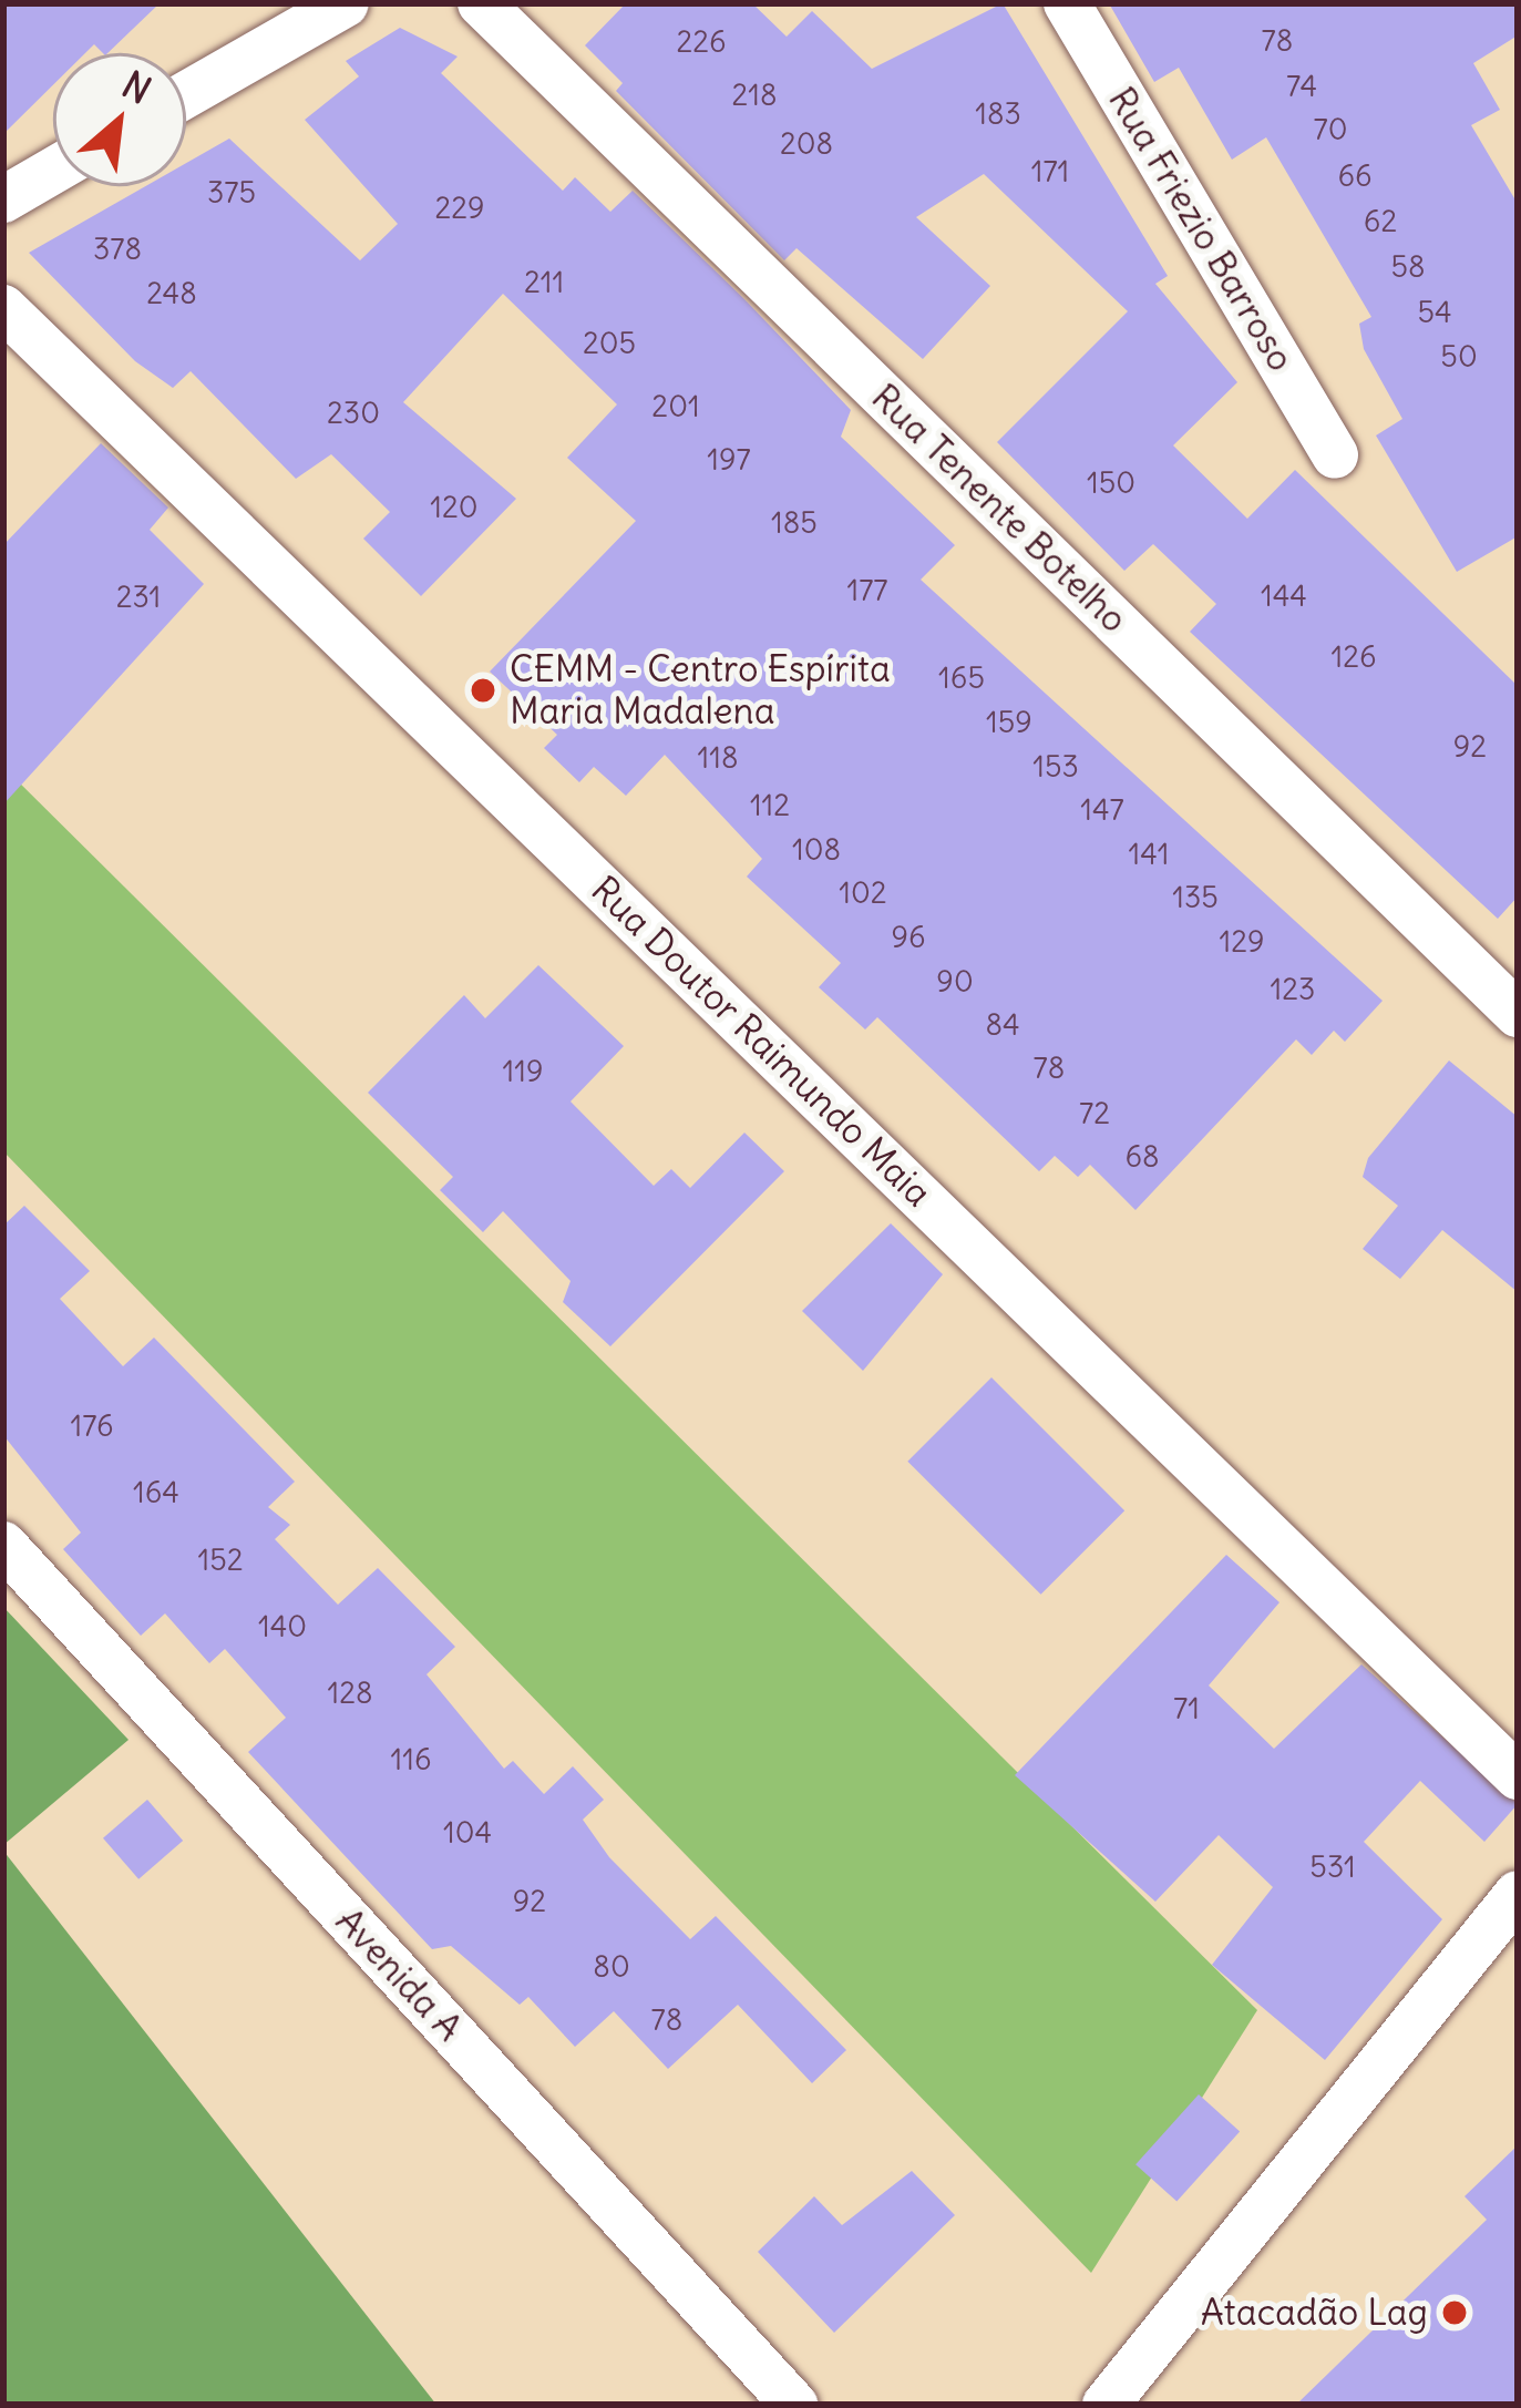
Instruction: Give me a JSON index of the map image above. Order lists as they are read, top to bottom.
{
  "streets": {
    "street": [
      "Rua Friezio Barroso",
      "Rua Tenente Botelho",
      "Rua Doutor Raimundo Maia",
      "Avenida A"
    ]
  },
  "places": ["CEMM - Centro Espírita Maria Madalena", "Atacadão Lag"],
  "house_numbers": [
    "78",
    "226",
    "74",
    "218",
    "183",
    "70",
    "208",
    "171",
    "66",
    "375",
    "229",
    "62",
    "378",
    "58",
    "211",
    "248",
    "54",
    "205",
    "50",
    "201",
    "230",
    "197",
    "150",
    "120",
    "185",
    "177",
    "144",
    "231",
    "126",
    "165",
    "159",
    "92",
    "118",
    "153",
    "112",
    "147",
    "108",
    "141",
    "102",
    "135",
    "96",
    "129",
    "90",
    "123",
    "84",
    "78",
    "119",
    "72",
    "68",
    "176",
    "164",
    "152",
    "140",
    "128",
    "71",
    "116",
    "104",
    "531",
    "92",
    "80",
    "78"
  ],
  "north": "top right"
}
